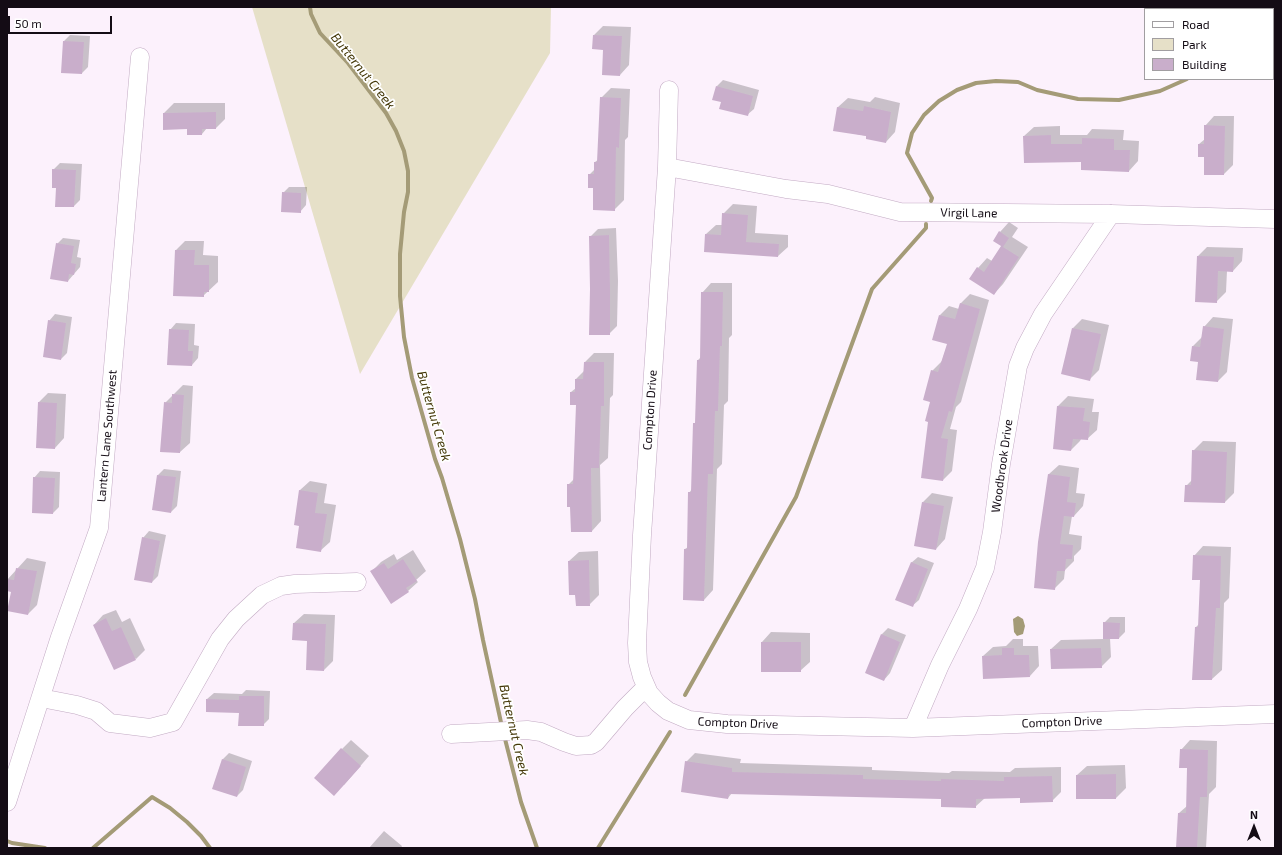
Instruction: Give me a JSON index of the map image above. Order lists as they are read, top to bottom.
{
  "streets": {
    "street": [
      "Virgil Lane",
      "Compton Drive",
      "Lantern Lane Southwest",
      "Woodbrook Drive"
    ]
  },
  "crossings": [
    ["Virgil Lane", "Compton Drive"],
    ["Virgil Lane", "Woodbrook Drive"],
    ["Compton Drive", "Woodbrook Drive"]
  ],
  "water": ["Butternut Creek"],
  "legend": ["Road", "Park", "Building"],
  "scale_bar": "50 m",
  "north": "top"
}
